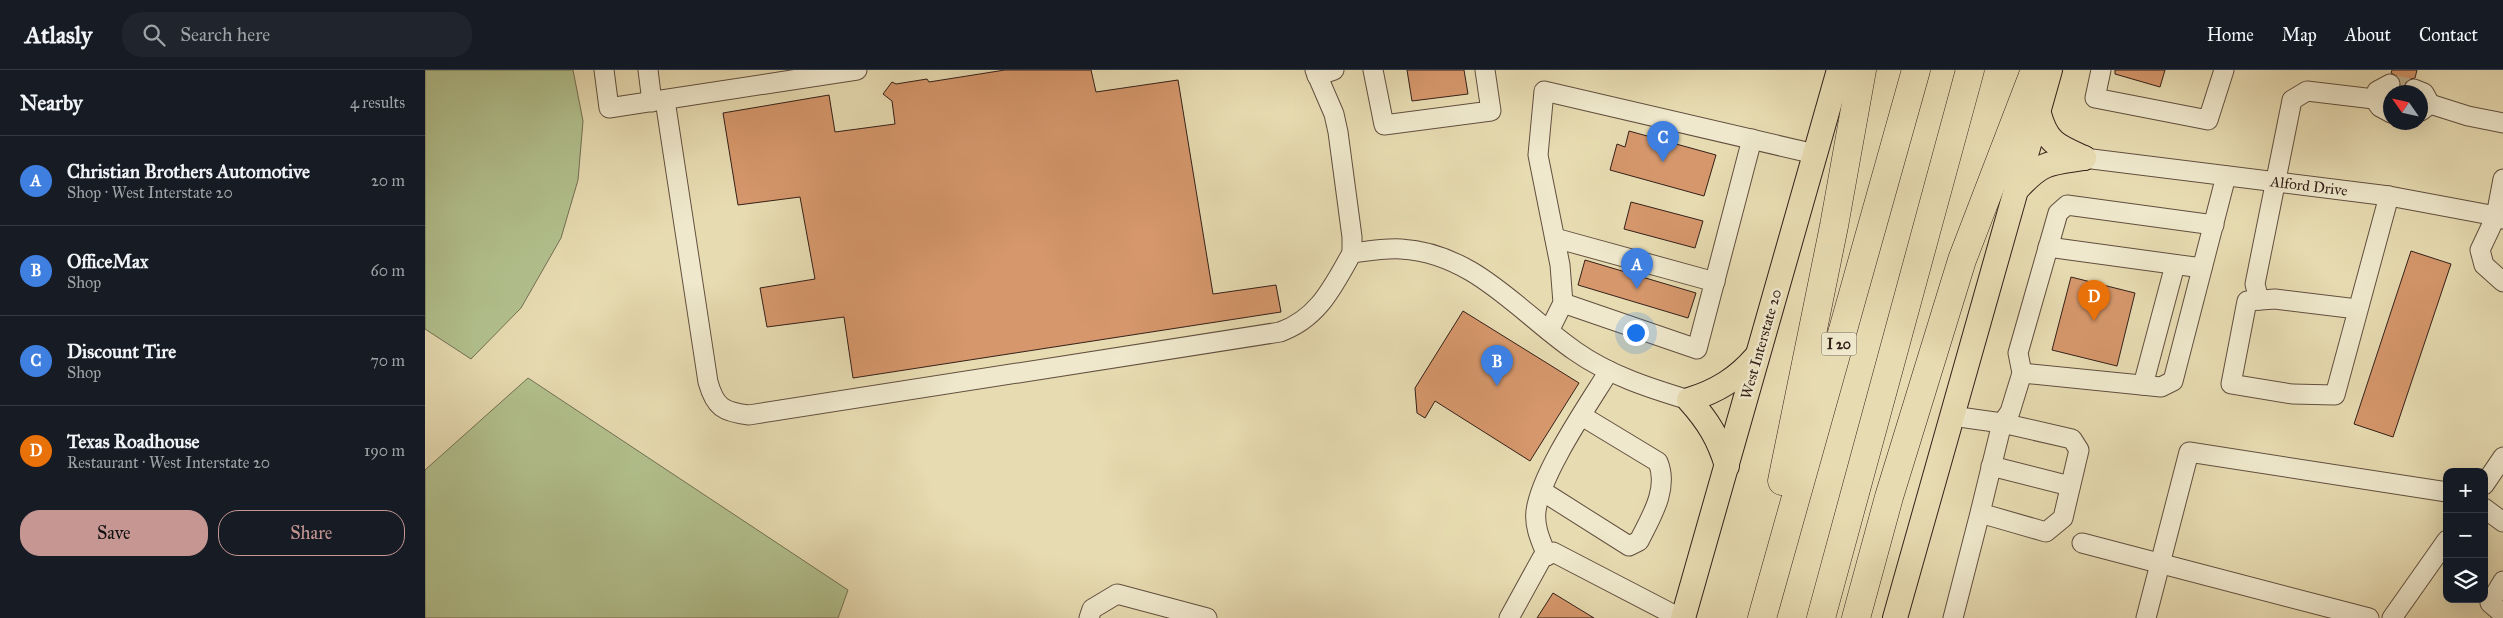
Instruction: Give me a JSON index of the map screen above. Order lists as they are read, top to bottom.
{
  "streets": {
    "highway": ["I 20"],
    "main road": ["West Interstate 20"],
    "street": ["Alford Drive"]
  },
  "north": "top left",
  "page": {
    "header": "Atlasly",
    "search": "Search here",
    "nav": [
      "Home",
      "Map",
      "About",
      "Contact"
    ],
    "heading": ["Nearby", "4 results"],
    "pins": [
      "C",
      "A",
      "D",
      "B"
    ],
    "list": [
      {
        "mark": "A",
        "name": "Christian Brothers Automotive",
        "note": "Shop · West Interstate 20",
        "value": "20 m"
      },
      {
        "mark": "B",
        "name": "OfficeMax",
        "note": "Shop",
        "value": "60 m"
      },
      {
        "mark": "C",
        "name": "Discount Tire",
        "note": "Shop",
        "value": "70 m"
      },
      {
        "mark": "D",
        "name": "Texas Roadhouse",
        "note": "Restaurant · West Interstate 20",
        "value": "190 m"
      }
    ],
    "map_buttons": ["+", "−"],
    "buttons": ["Save", "Share"]
  }
}
